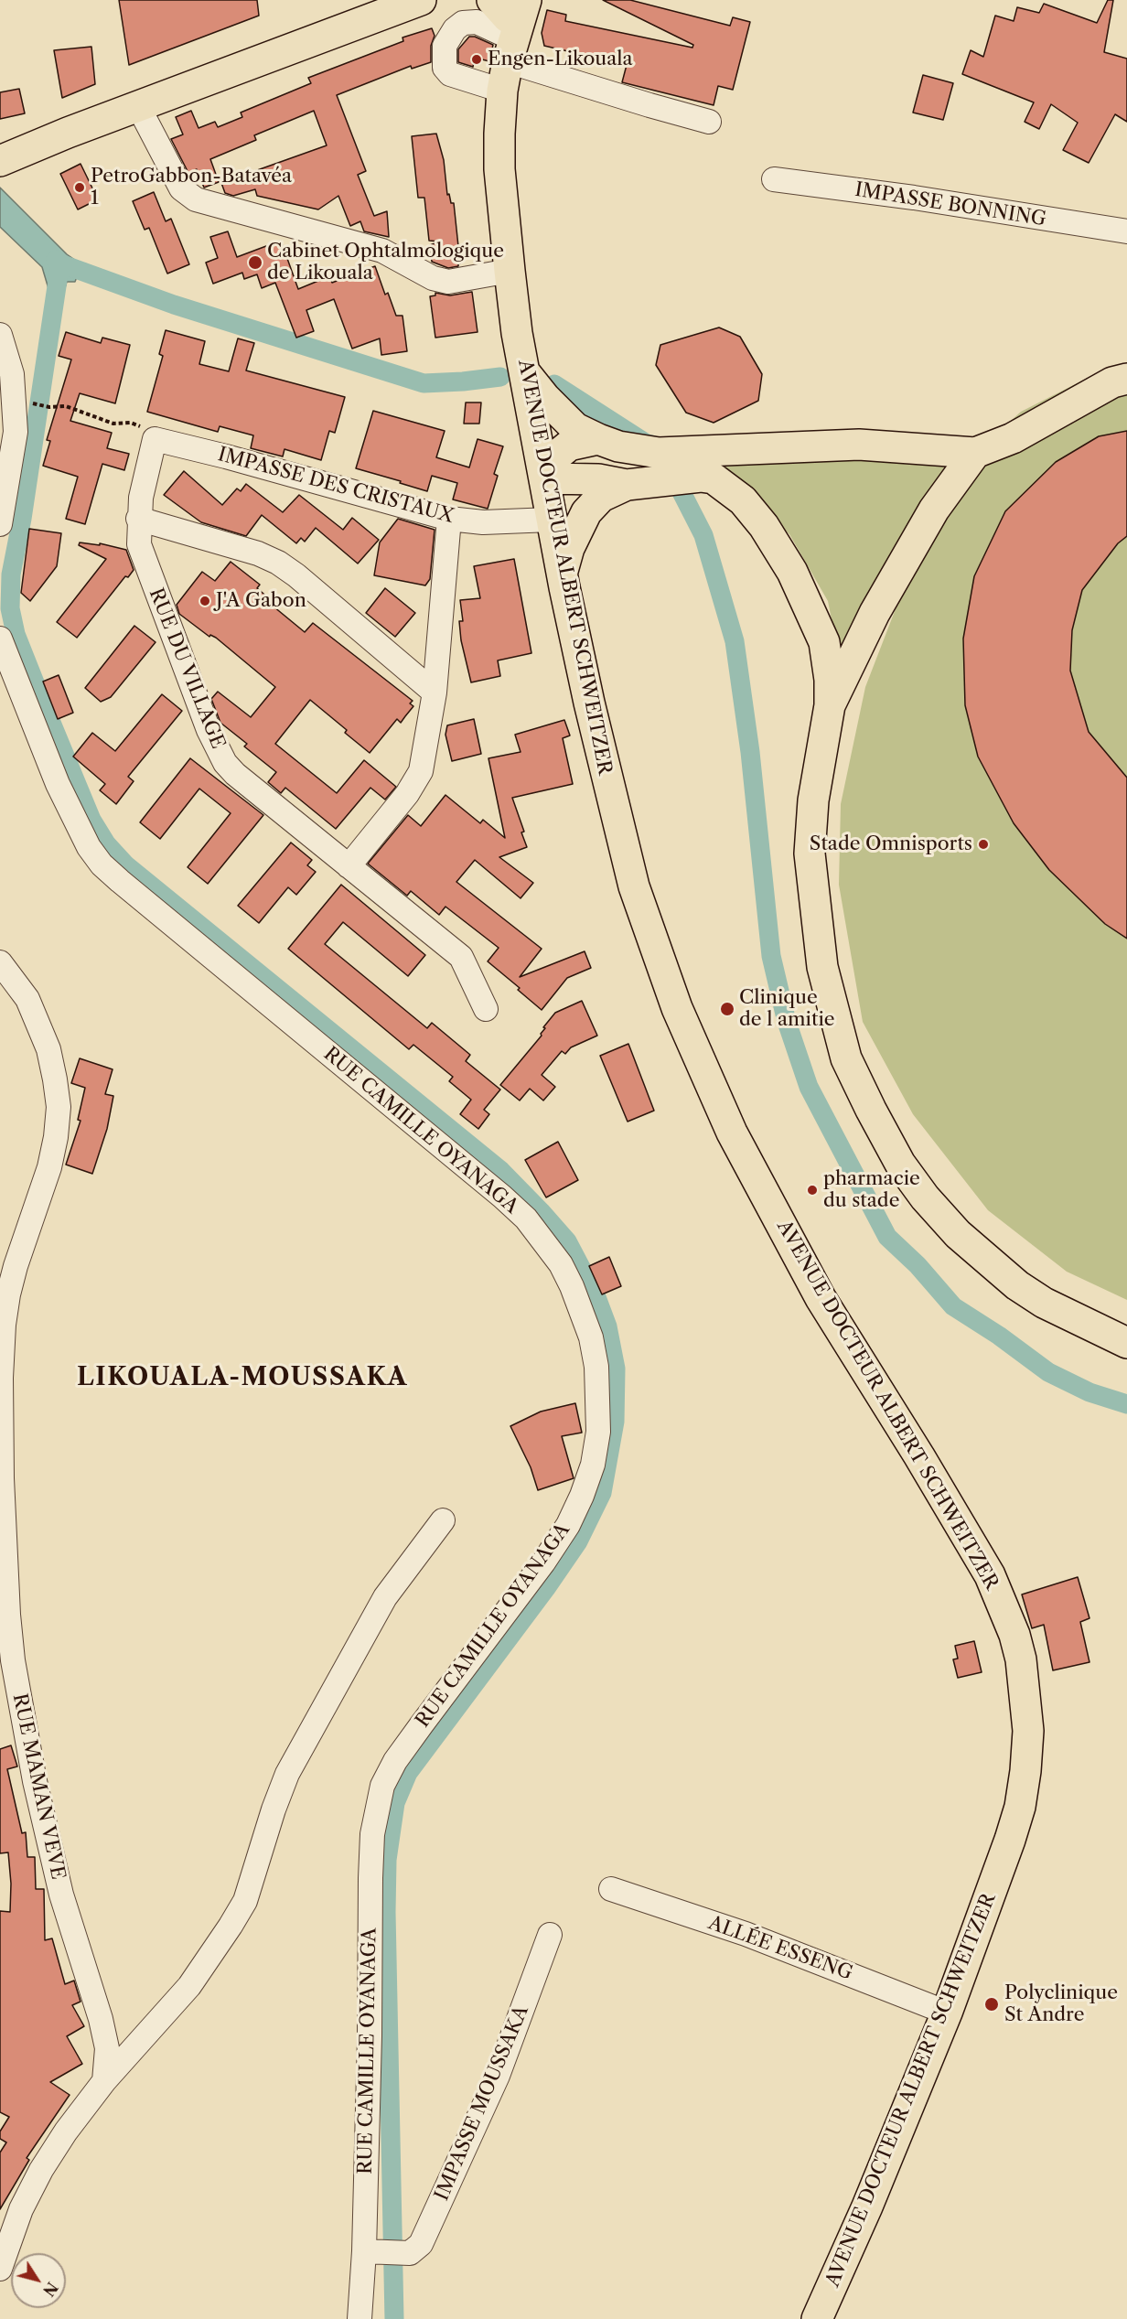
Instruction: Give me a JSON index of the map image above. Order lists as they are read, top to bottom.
{
  "streets": {
    "main road": ["AVENUE DOCTEUR ALBERT SCHWEITZER"],
    "street": [
      "IMPASSE BONNING",
      "IMPASSE DES CRISTAUX",
      "RUE DU VILLAGE",
      "RUE CAMILLE OYANAGA",
      "RUE MAMAN VEVE",
      "ALLÉE ESSENG",
      "IMPASSE MOUSSAKA"
    ]
  },
  "crossings": [
    ["IMPASSE DES CRISTAUX", "AVENUE DOCTEUR ALBERT SCHWEITZER"],
    ["IMPASSE DES CRISTAUX", "RUE DU VILLAGE"],
    ["AVENUE DOCTEUR ALBERT SCHWEITZER", "ALLÉE ESSENG"],
    ["RUE CAMILLE OYANAGA", "IMPASSE MOUSSAKA"]
  ],
  "districts": ["LIKOUALA-MOUSSAKA"],
  "places": [
    "Engen-Likouala",
    "PetroGabbon-Batavéa 1",
    "Cabinet Ophtalmologique de Likouala",
    "J'A Gabon",
    "Stade Omnisports",
    "Clinique de l amitie",
    "pharmacie du stade",
    "Polyclinique St Andre"
  ],
  "north": "bottom right"
}
